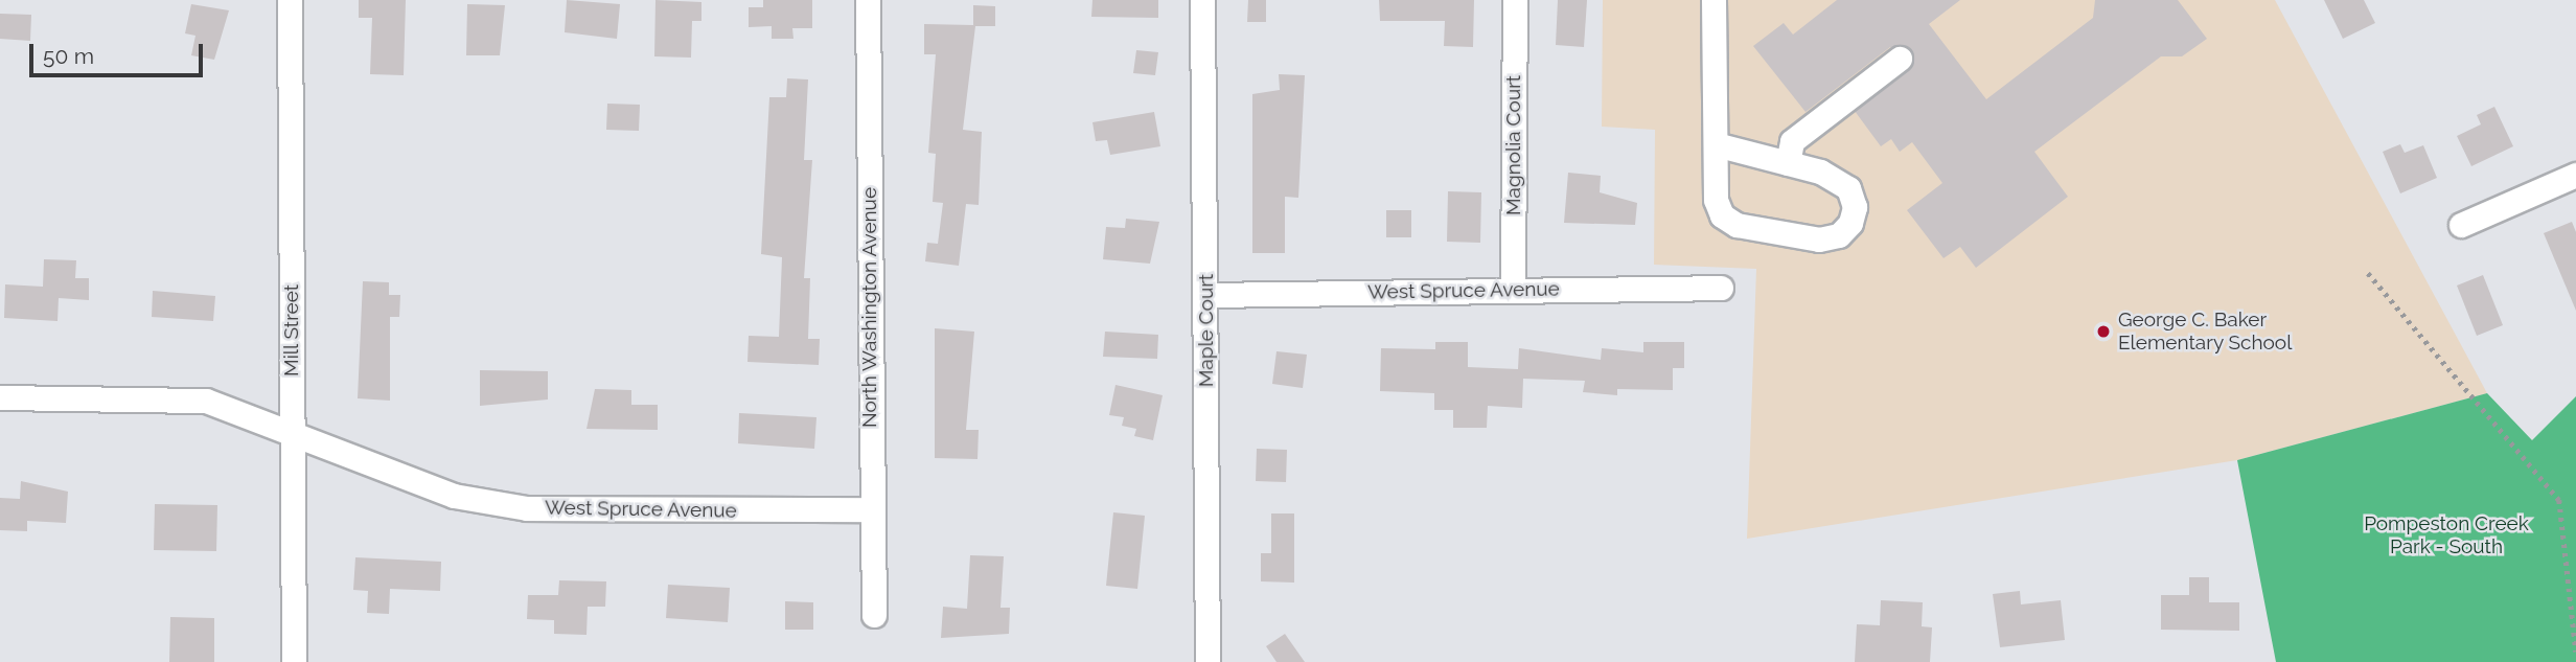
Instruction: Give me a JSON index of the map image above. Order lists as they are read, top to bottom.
{
  "streets": {
    "street": [
      "Magnolia Court",
      "West Spruce Avenue",
      "North Washington Avenue",
      "Mill Street",
      "Maple Court"
    ]
  },
  "crossings": [
    ["Magnolia Court", "West Spruce Avenue"],
    ["West Spruce Avenue", "North Washington Avenue"],
    ["West Spruce Avenue", "Mill Street"],
    ["West Spruce Avenue", "Maple Court"]
  ],
  "parks": ["Pompeston Creek Park - South"],
  "places": ["George C. Baker Elementary School"],
  "scale_bar": "50 m"
}
